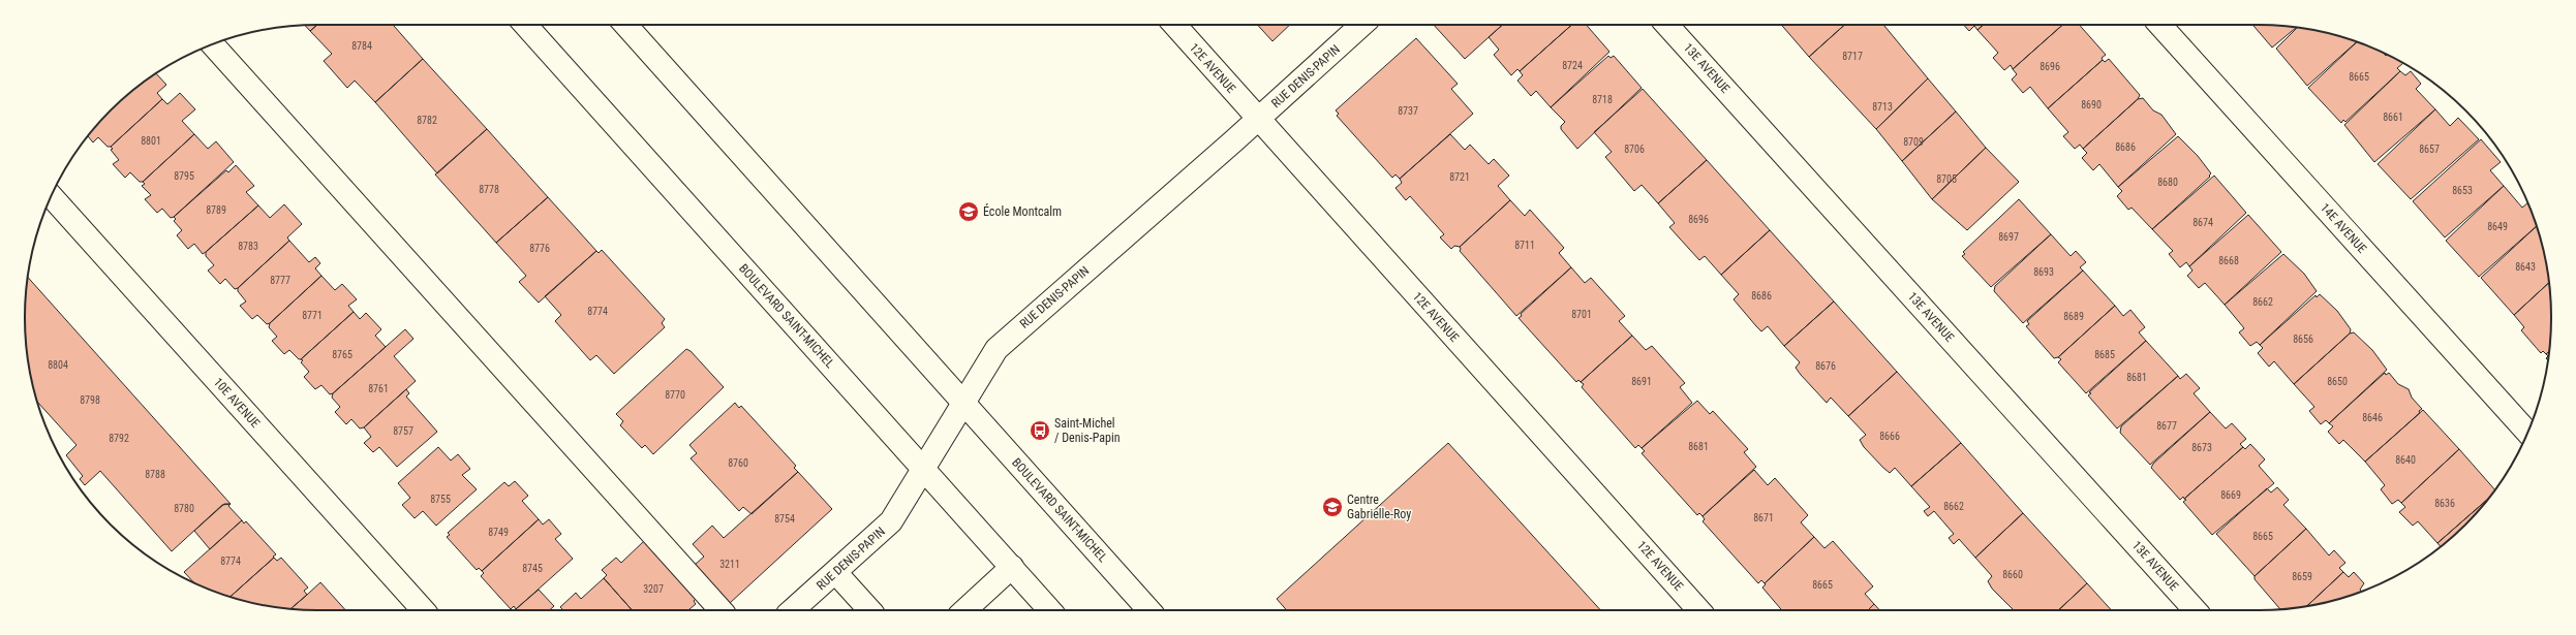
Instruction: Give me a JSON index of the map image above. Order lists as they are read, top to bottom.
{
  "streets": {
    "street": [
      "12E AVENUE",
      "13E AVENUE",
      "RUE DENIS-PAPIN",
      "14E AVENUE",
      "BOULEVARD SAINT-MICHEL",
      "10E AVENUE"
    ]
  },
  "crossings": [
    ["12E AVENUE", "RUE DENIS-PAPIN"],
    ["RUE DENIS-PAPIN", "BOULEVARD SAINT-MICHEL"]
  ],
  "places": {
    "school or university": ["École Montcalm", "Centre Gabrielle-Roy"],
    "bus stop": ["Saint-Michel / Denis-Papin"]
  },
  "house_numbers": [
    "8784",
    "8717",
    "8724",
    "8696",
    "8665",
    "8718",
    "8690",
    "8713",
    "8737",
    "8661",
    "8782",
    "8801",
    "8709",
    "8686",
    "8706",
    "8657",
    "8795",
    "8721",
    "8705",
    "8680",
    "8778",
    "8653",
    "8789",
    "8696",
    "8674",
    "8649",
    "8697",
    "8711",
    "8783",
    "8776",
    "8668",
    "8643",
    "8693",
    "8777",
    "8686",
    "8662",
    "8774",
    "8701",
    "8771",
    "8689",
    "8656",
    "8765",
    "8685",
    "8804",
    "8676",
    "8681",
    "8691",
    "8650",
    "8761",
    "8770",
    "8798",
    "8646",
    "8677",
    "8757",
    "8666",
    "8792",
    "8681",
    "8673",
    "8640",
    "8760",
    "8788",
    "8669",
    "8755",
    "8636",
    "8662",
    "8780",
    "8671",
    "8754",
    "8749",
    "8665",
    "8774",
    "3211",
    "8745",
    "8660",
    "8659",
    "8665",
    "3207"
  ]
}
